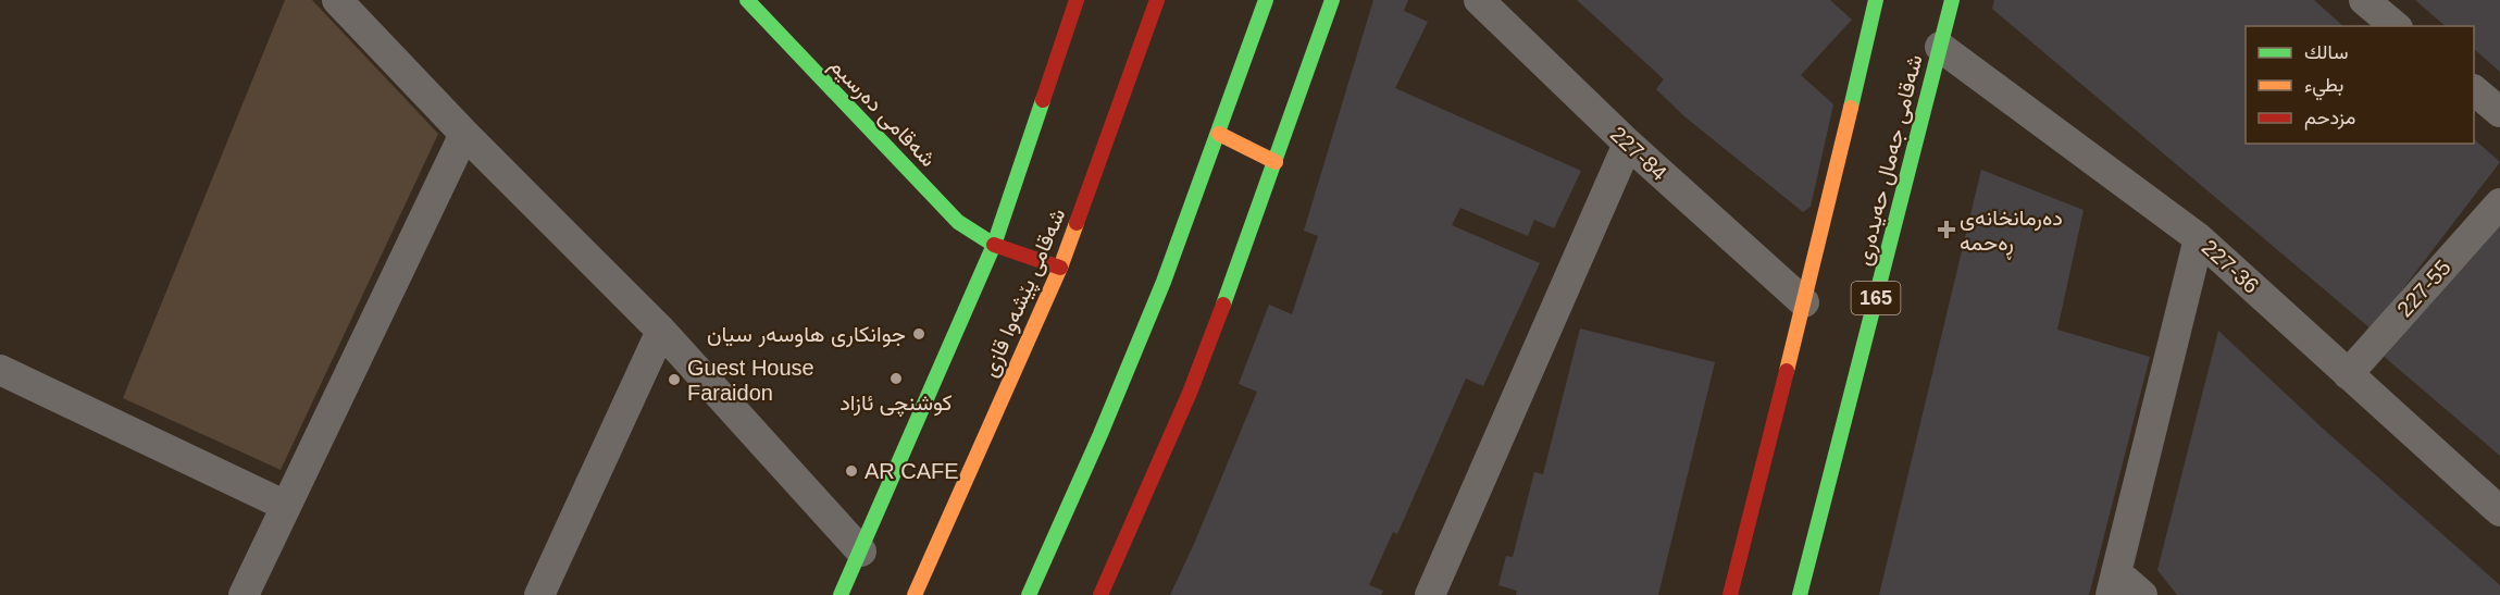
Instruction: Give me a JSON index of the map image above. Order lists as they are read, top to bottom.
{
  "streets": {
    "main road": [
      "شەقامی دەرسیم",
      "شەقامی جەمال حەیدەری",
      "شەقامی پێشەوا قازی",
      "165"
    ],
    "street": ["227-84", "227-36", "227-55"]
  },
  "crossings": [
    ["شەقامی دەرسیم", "شەقامی پێشەوا قازی"],
    ["شەقامی جەمال حەیدەری", "227-36"],
    ["227-36", "227-55"]
  ],
  "places": {
    "health": ["دەرمانخانەی ڕەحمە"],
    "other": [
      "جوانکاری هاوسەر سیان",
      "کوشنچی ئازاد",
      "Guest House Faraidon",
      "AR CAFE"
    ]
  },
  "legend": ["سالك", "بطيء", "مزدحم"]
}
